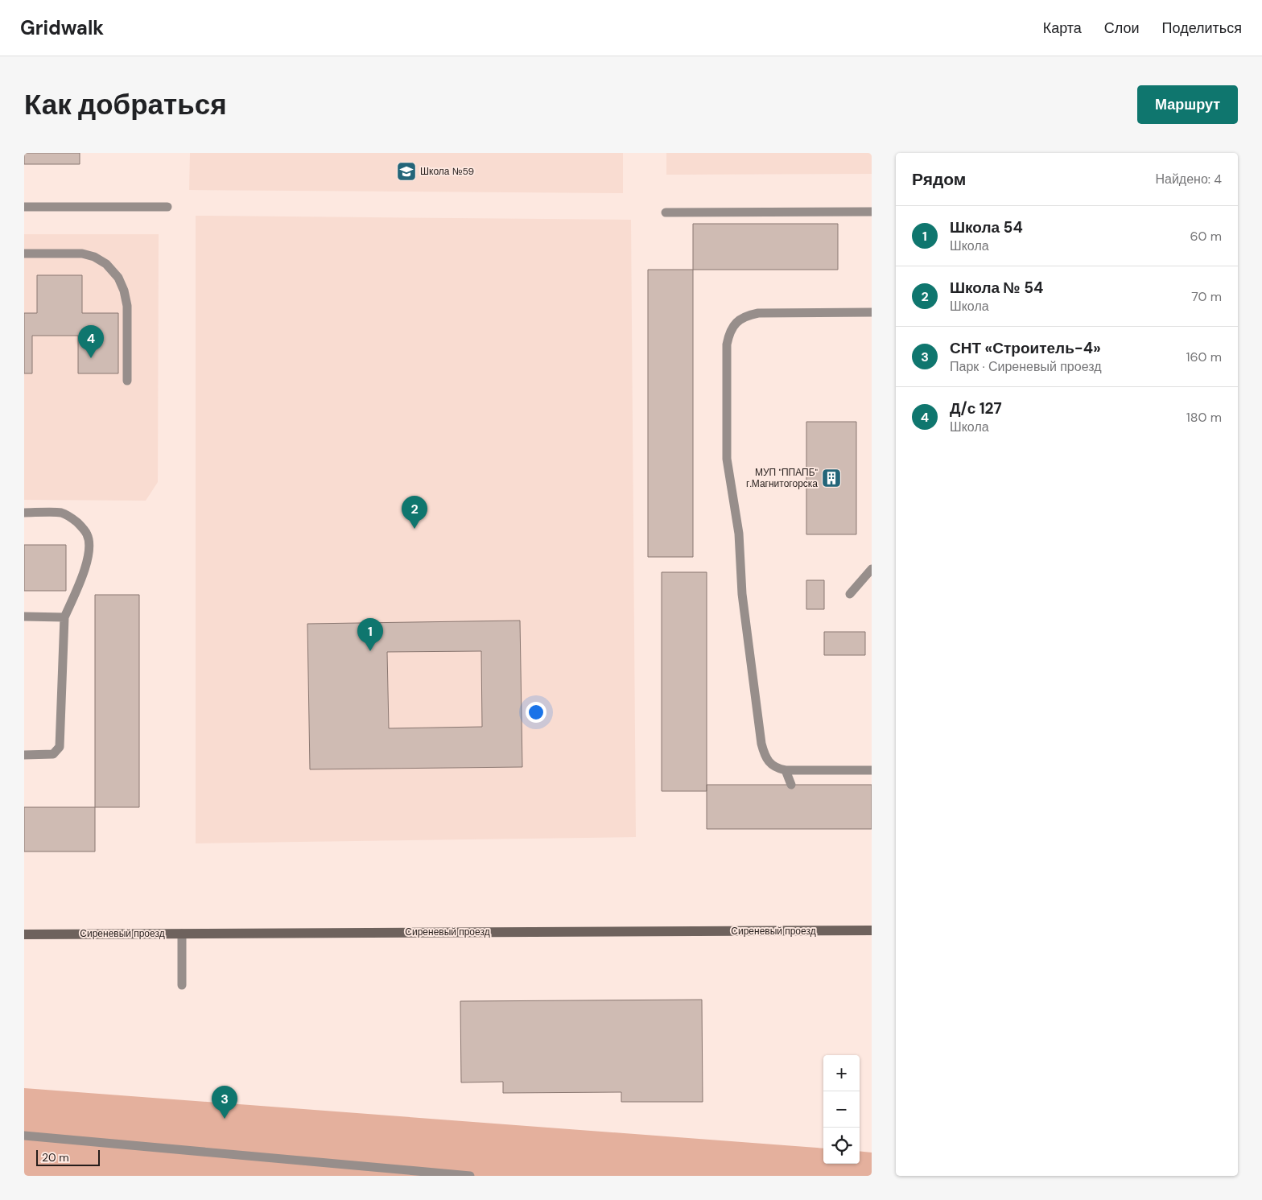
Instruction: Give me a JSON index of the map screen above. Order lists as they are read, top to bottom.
{
  "streets": {
    "main road": ["Сиреневый проезд"]
  },
  "places": {
    "school or university": ["Школа №59"],
    "building": ["МУП \"ППАПБ\" г.Магнитогорска"]
  },
  "scale_bar": "20 m",
  "page": {
    "header": "Gridwalk",
    "nav": ["Карта", "Слои", "Поделиться"],
    "buttons": "Маршрут",
    "title": "Как добраться",
    "heading": ["Рядом", "Найдено: 4"],
    "list": [
      {
        "mark": "1",
        "name": "Школа 54",
        "note": "Школа",
        "value": "60 m"
      },
      {
        "mark": "2",
        "name": "Школа № 54",
        "note": "Школа",
        "value": "70 m"
      },
      {
        "mark": "3",
        "name": "СНТ «Строитель-4»",
        "note": "Парк · Сиреневый проезд",
        "value": "160 m"
      },
      {
        "mark": "4",
        "name": "Д/с 127",
        "note": "Школа",
        "value": "180 m"
      }
    ],
    "pins": [
      "4",
      "2",
      "1",
      "3"
    ],
    "map_buttons": ["+", "−"],
    "scale": "20 m"
  }
}
